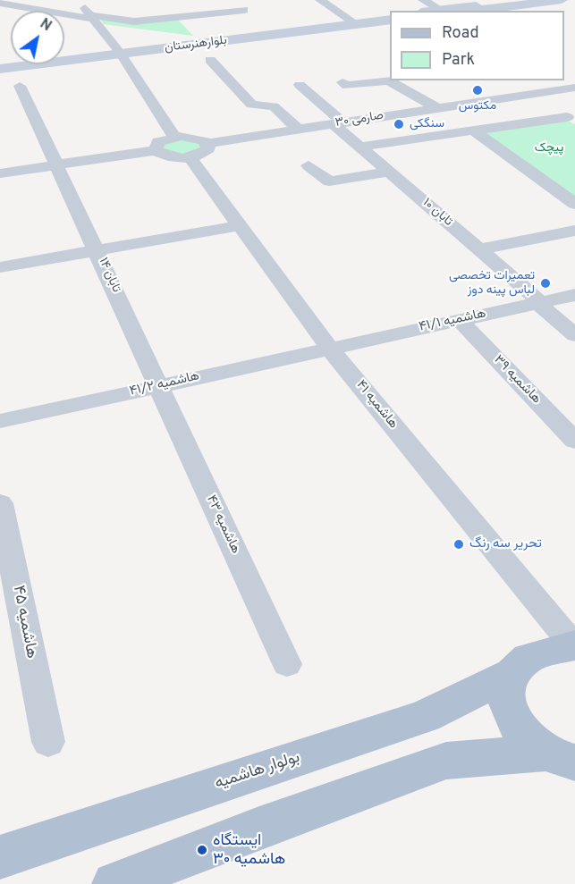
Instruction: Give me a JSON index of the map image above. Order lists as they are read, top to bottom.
{
  "streets": {
    "main road": ["بلوارهنرستان", "بولوار هاشمیه"],
    "street": [
      "صارمی ۳۰",
      "تابان ۱۰",
      "تابان ۱۴",
      "هاشمیه ۴۱/۱",
      "هاشمیه ۳۹",
      "هاشمیه ۴۱/۲",
      "هاشمیه ۴۱",
      "هاشمیه ۴۳",
      "هاشمیه ۴۵"
    ]
  },
  "crossings": [
    ["صارمی ۳۰", "تابان ۱۰"],
    ["تابان ۱۰", "هاشمیه ۴۱/۱"],
    ["تابان ۱۴", "هاشمیه ۴۱/۲"],
    ["تابان ۱۴", "هاشمیه ۴۳"],
    ["هاشمیه ۴۱/۱", "هاشمیه ۳۹"],
    ["هاشمیه ۴۱/۱", "هاشمیه ۴۱/۲"],
    ["هاشمیه ۴۱/۱", "هاشمیه ۴۱"],
    ["هاشمیه ۴۱/۲", "هاشمیه ۴۱"],
    ["هاشمیه ۴۱/۲", "هاشمیه ۴۳"],
    ["هاشمیه ۴۱", "بولوار هاشمیه"]
  ],
  "parks": ["پیچک"],
  "places": [
    "مکتوس",
    "سنگکی",
    "تعمیرات تخصصی لباس پینه دوز",
    "تحریر سه رنگ",
    "ایستگاه هاشمیه ۳۰"
  ],
  "legend": ["Road", "Park"],
  "north": "top right"
}
